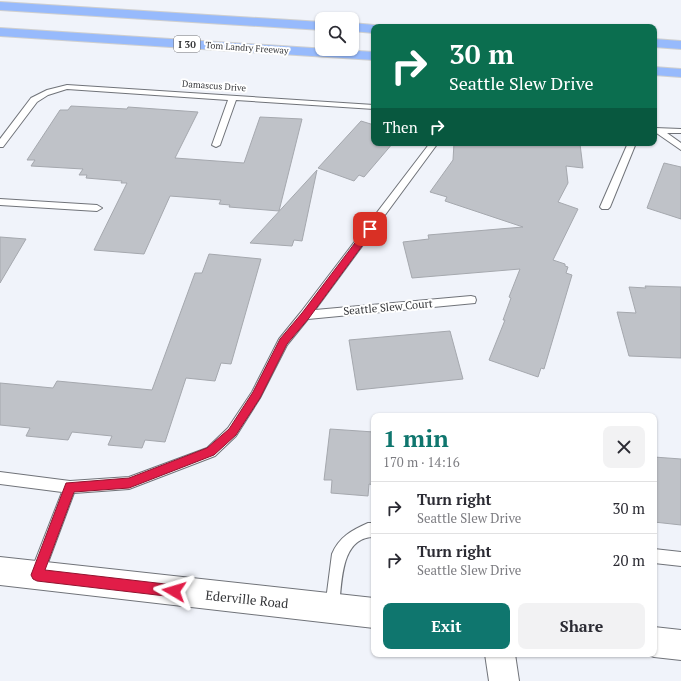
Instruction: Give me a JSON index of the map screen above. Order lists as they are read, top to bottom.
{
  "streets": {
    "highway": ["I 30", "Tom Landry Freeway"],
    "street": ["Ederville Road"],
    "lane": ["Damascus Drive", "Seattle Slew Court"]
  },
  "page": {
    "turn": ["30 m", "Seattle Slew Drive"],
    "then": "Then",
    "heading": ["1 min", "170 m · 14:16"],
    "list": [
      {
        "name": "Turn right",
        "note": "Seattle Slew Drive",
        "value": "30 m"
      },
      {
        "name": "Turn right",
        "note": "Seattle Slew Drive",
        "value": "20 m"
      }
    ],
    "buttons": ["Exit", "Share"]
  }
}
